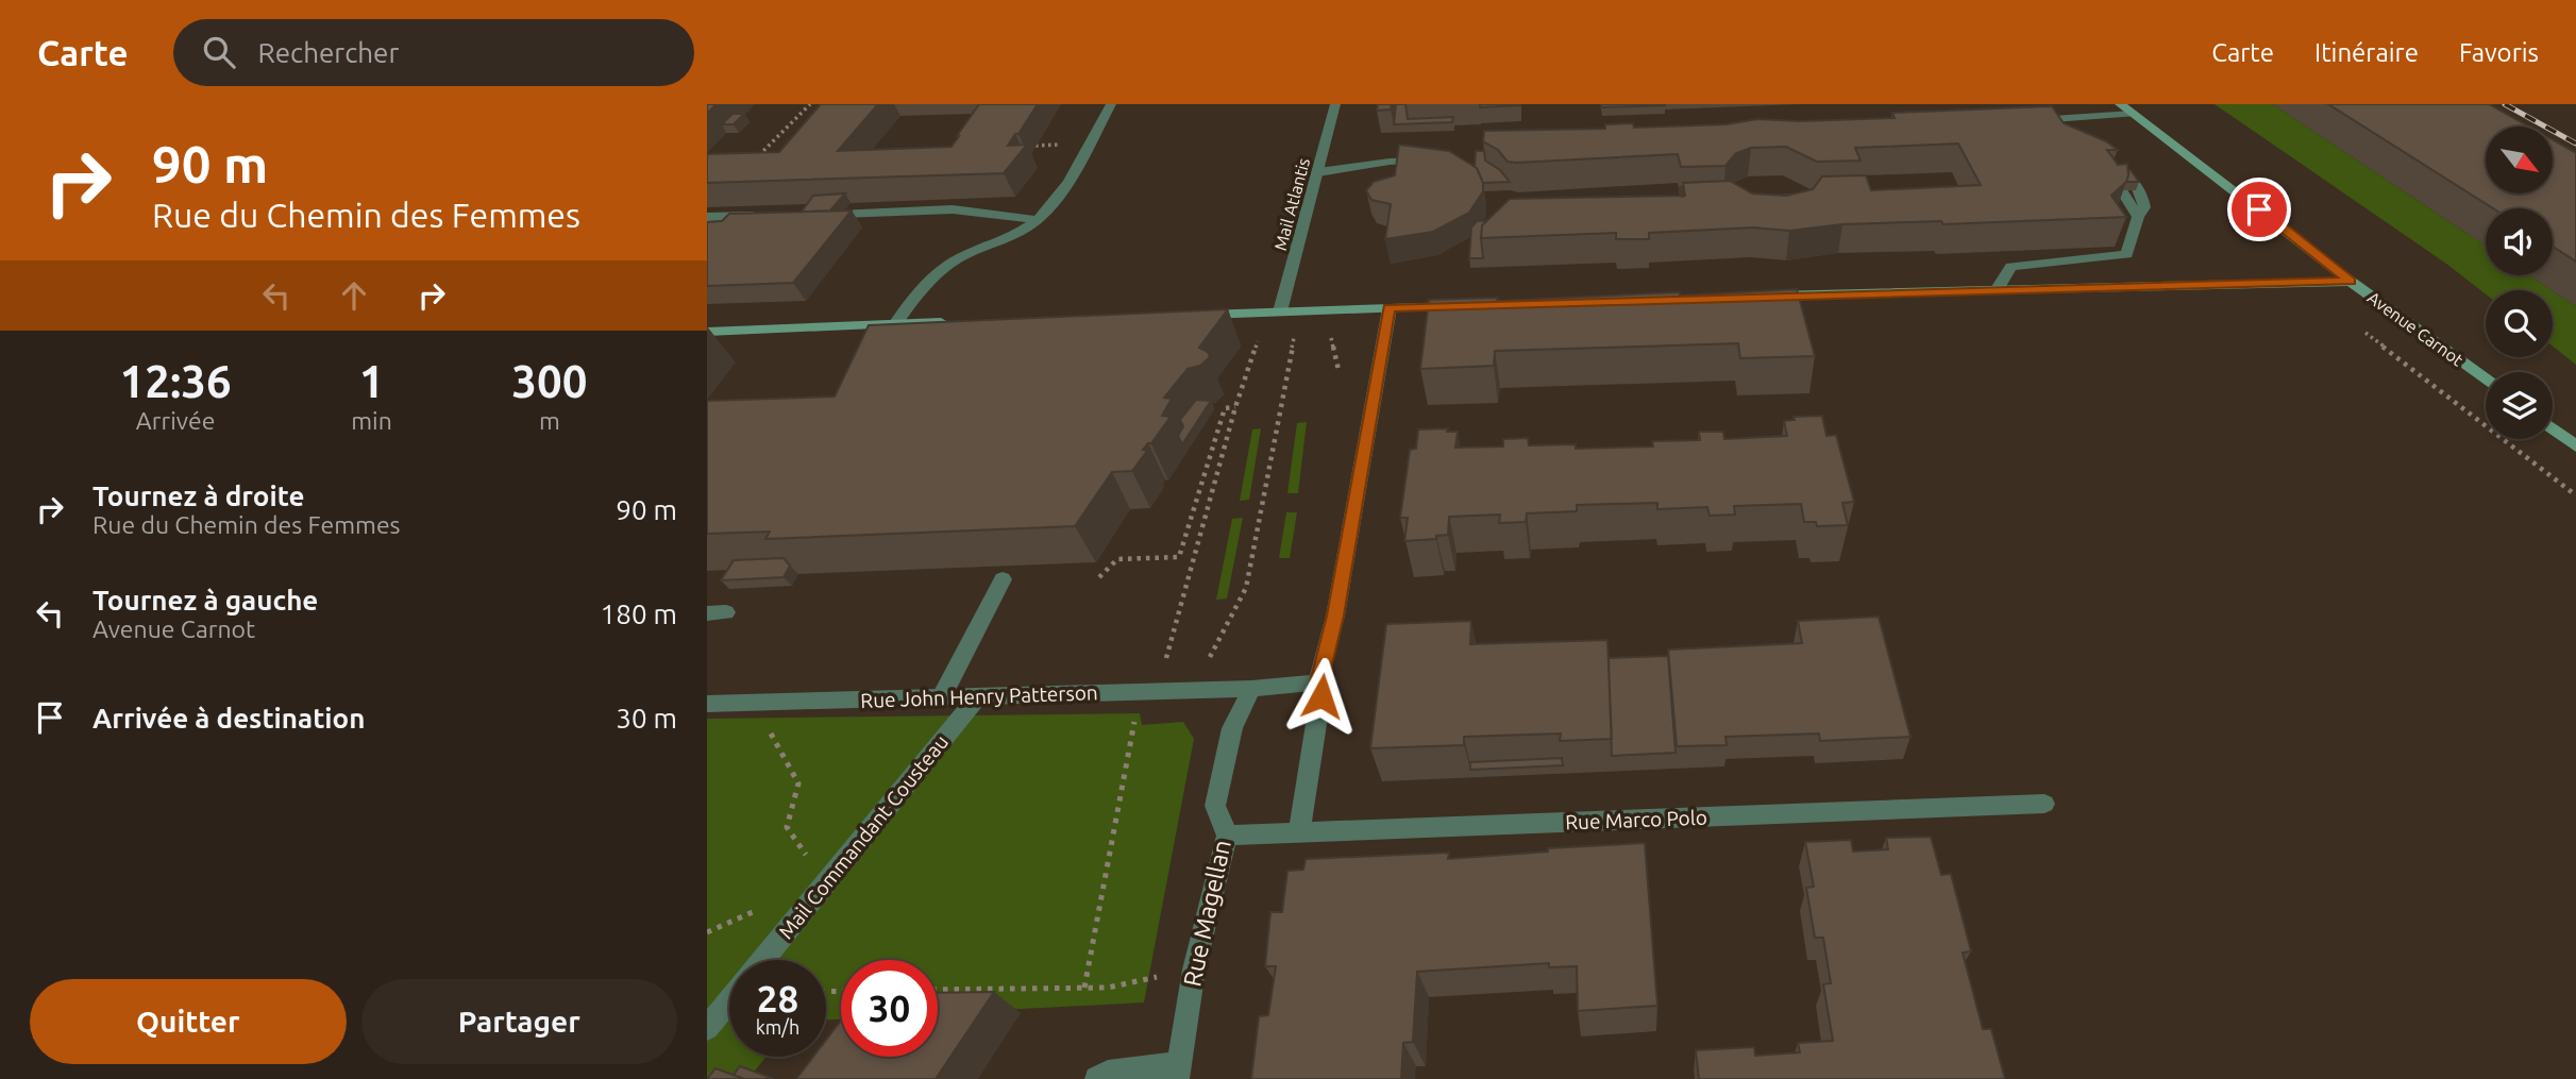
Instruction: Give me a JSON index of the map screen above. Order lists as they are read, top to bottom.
{
  "streets": {
    "street": [
      "Mail Atlantis",
      "Avenue Carnot",
      "Rue John Henry Patterson",
      "Rue Marco Polo",
      "Mail Commandant Cousteau",
      "Rue Magellan"
    ]
  },
  "crossings": [
    ["Rue John Henry Patterson", "Mail Commandant Cousteau"],
    ["Rue John Henry Patterson", "Rue Magellan"],
    ["Rue Marco Polo", "Rue Magellan"]
  ],
  "north": "bottom right",
  "page": {
    "header": "Carte",
    "search": "Rechercher",
    "nav": ["Carte", "Itinéraire", "Favoris"],
    "turn": ["90 m", "Rue du Chemin des Femmes"],
    "eta": [
      "12:36",
      "Arrivée",
      "1",
      "min",
      "300",
      "m"
    ],
    "list": [
      {
        "name": "Tournez à droite",
        "note": "Rue du Chemin des Femmes",
        "value": "90 m"
      },
      {
        "name": "Tournez à gauche",
        "note": "Avenue Carnot",
        "value": "180 m"
      },
      {
        "name": "Arrivée à destination",
        "value": "30 m"
      }
    ],
    "speed": "28 km/h",
    "limit": "30",
    "buttons": ["Quitter", "Partager"]
  }
}
